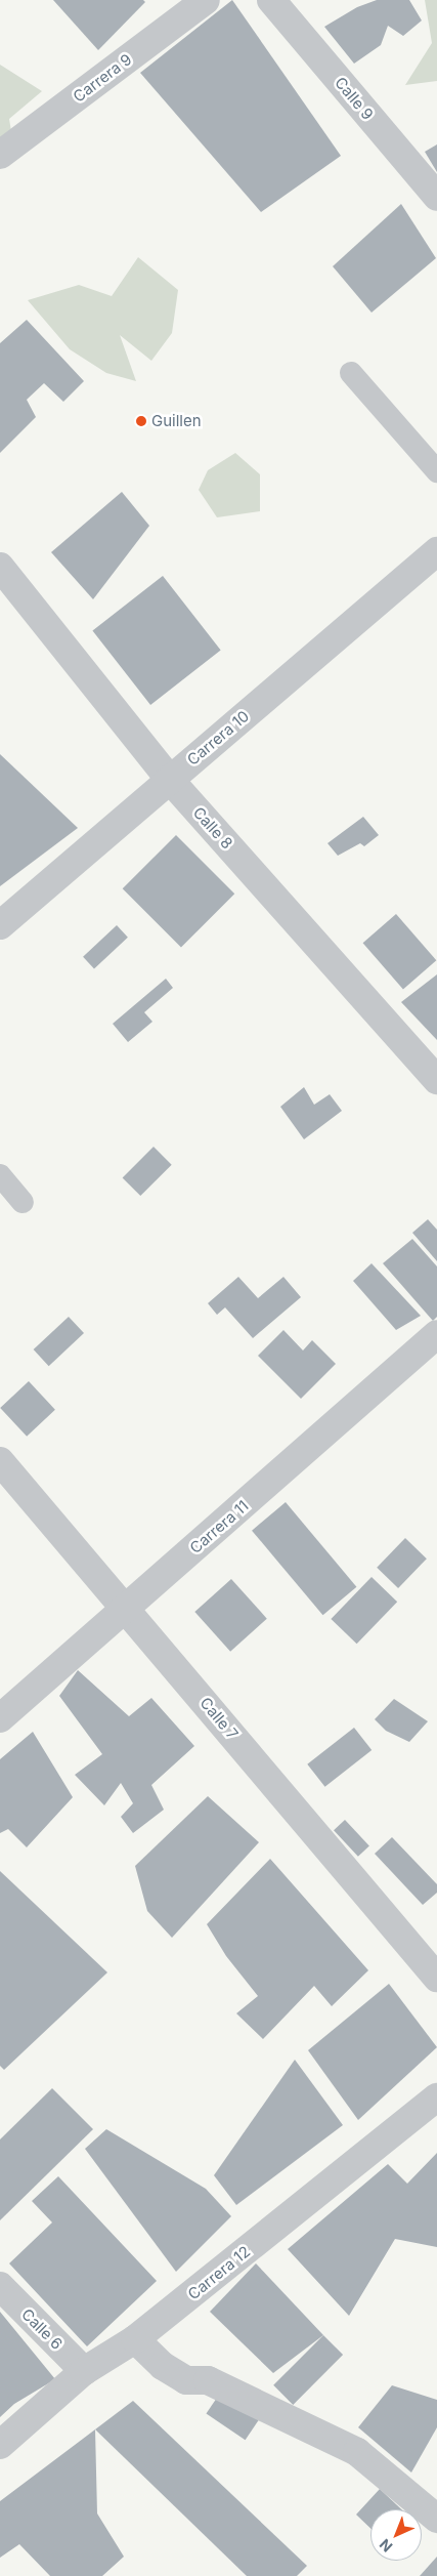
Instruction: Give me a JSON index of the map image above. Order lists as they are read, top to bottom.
{
  "streets": {
    "street": [
      "Carrera 9",
      "Calle 9",
      "Carrera 10",
      "Calle 8",
      "Carrera 11",
      "Calle 7",
      "Carrera 12",
      "Calle 6"
    ]
  },
  "crossings": [
    ["Carrera 10", "Calle 8"],
    ["Carrera 11", "Calle 7"],
    ["Carrera 12", "Calle 6"]
  ],
  "places": ["Guillen"],
  "north": "bottom left"
}
